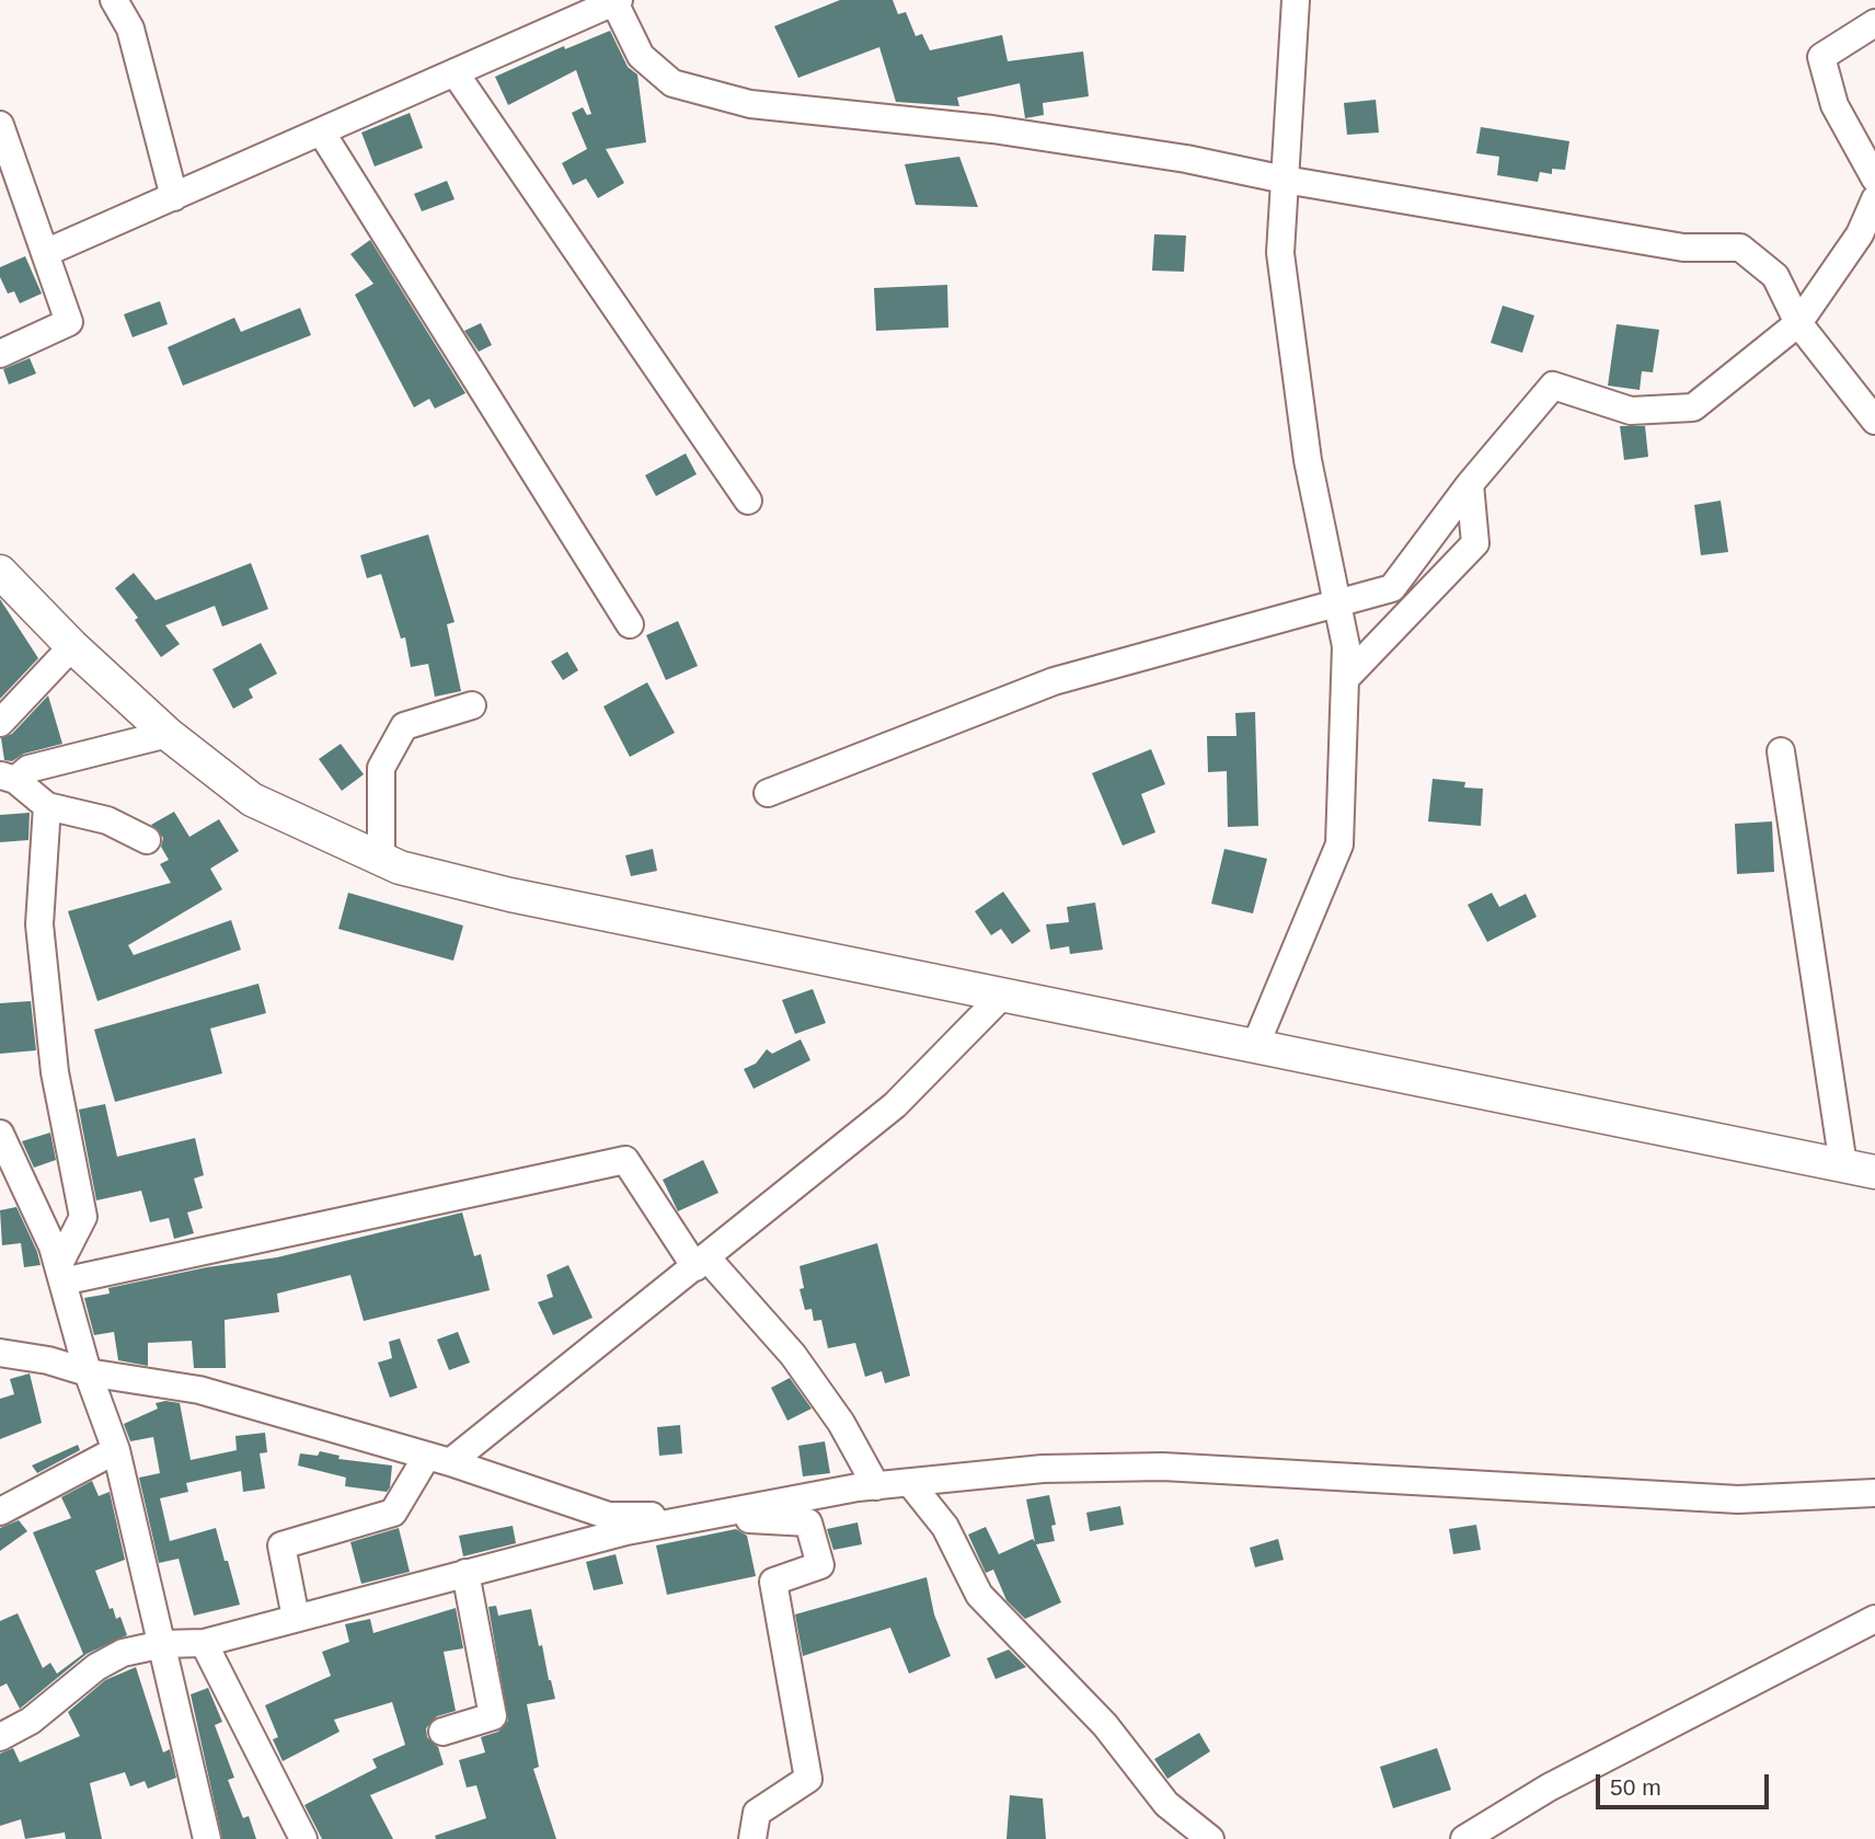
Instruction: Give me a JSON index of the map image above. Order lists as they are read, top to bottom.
{
  "scale_bar": "50 m"
}
